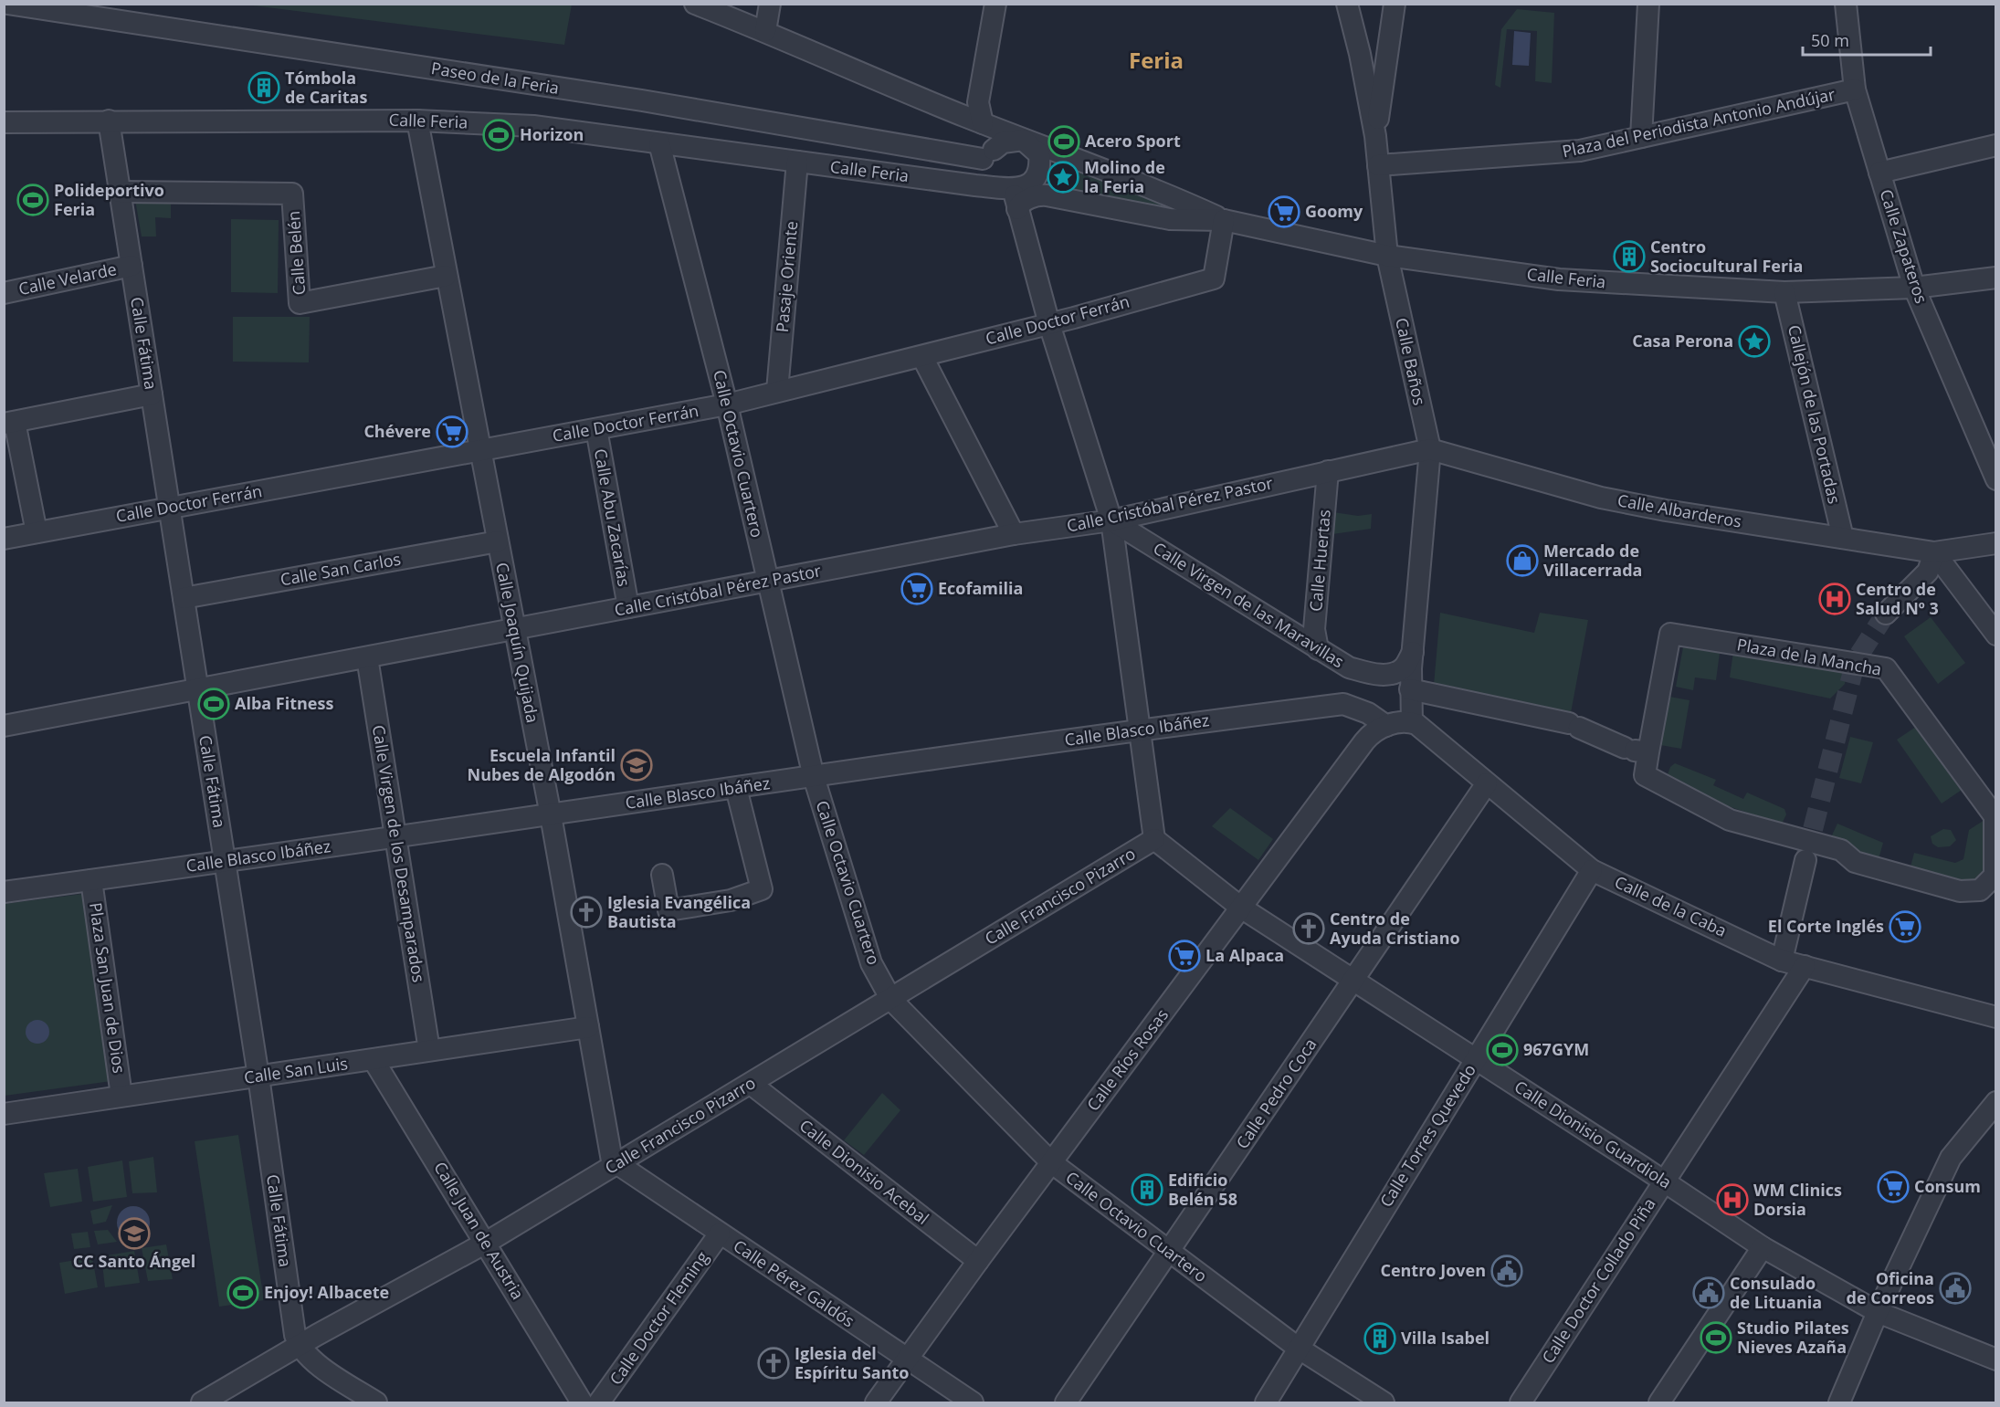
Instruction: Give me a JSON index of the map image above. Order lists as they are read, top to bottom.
{
  "streets": {
    "street": [
      "Paseo de la Feria",
      "Calle Feria",
      "Plaza del Periodista Antonio Andújar",
      "Calle Zapateros",
      "Calle Belén",
      "Pasaje Oriente",
      "Calle Velarde",
      "Calle Doctor Ferrán",
      "Calle Fátima",
      "Calle Baños",
      "Callejón de las Portadas",
      "Calle Octavio Cuartero",
      "Calle Cristóbal Pérez Pastor",
      "Calle Albarderos",
      "Calle Abu Zacarías",
      "Calle Huertas",
      "Calle San Carlos",
      "Calle Virgen de las Maravillas",
      "Calle Joaquín Quijada",
      "Plaza de la Mancha",
      "Calle Blasco Ibáñez",
      "Calle Virgen de los Desamparados",
      "Calle Francisco Pizarro",
      "Calle de la Caba",
      "Plaza San Juan de Dios",
      "Calle Ríos Rosas",
      "Calle San Luis",
      "Calle Pedro Coca",
      "Calle Dionisio Guardiola",
      "Calle Torres Quevedo",
      "Calle Dionisio Acebal",
      "Calle Juan de Austria",
      "Calle Doctor Collado Piña",
      "Calle Pérez Galdós",
      "Calle Doctor Fleming"
    ]
  },
  "crossings": [
    ["Paseo de la Feria", "Calle Feria"],
    ["Calle Feria", "Calle Zapateros"],
    ["Calle Feria", "Pasaje Oriente"],
    ["Calle Feria", "Calle Doctor Ferrán"],
    ["Calle Feria", "Calle Fátima"],
    ["Calle Feria", "Calle Baños"],
    ["Calle Feria", "Callejón de las Portadas"],
    ["Calle Feria", "Calle Octavio Cuartero"],
    ["Calle Feria", "Calle Joaquín Quijada"],
    ["Plaza del Periodista Antonio Andújar", "Calle Zapateros"],
    ["Plaza del Periodista Antonio Andújar", "Calle Baños"],
    ["Calle Belén", "Calle Fátima"],
    ["Calle Belén", "Calle Joaquín Quijada"],
    ["Pasaje Oriente", "Calle Doctor Ferrán"],
    ["Calle Velarde", "Calle Fátima"],
    ["Calle Doctor Ferrán", "Calle Fátima"],
    ["Calle Doctor Ferrán", "Calle Octavio Cuartero"],
    ["Calle Doctor Ferrán", "Calle Abu Zacarías"],
    ["Calle Doctor Ferrán", "Calle Joaquín Quijada"],
    ["Calle Fátima", "Calle Cristóbal Pérez Pastor"],
    ["Calle Fátima", "Calle San Carlos"],
    ["Calle Fátima", "Calle Blasco Ibáñez"],
    ["Calle Fátima", "Calle Francisco Pizarro"],
    ["Calle Fátima", "Calle San Luis"],
    ["Calle Baños", "Calle Cristóbal Pérez Pastor"],
    ["Calle Baños", "Calle Albarderos"],
    ["Calle Baños", "Calle Virgen de las Maravillas"],
    ["Calle Baños", "Calle de la Caba"],
    ["Callejón de las Portadas", "Calle Albarderos"],
    ["Calle Octavio Cuartero", "Calle Cristóbal Pérez Pastor"],
    ["Calle Octavio Cuartero", "Calle Blasco Ibáñez"],
    ["Calle Octavio Cuartero", "Calle Francisco Pizarro"],
    ["Calle Octavio Cuartero", "Calle Ríos Rosas"],
    ["Calle Octavio Cuartero", "Calle Pedro Coca"],
    ["Calle Octavio Cuartero", "Calle Torres Quevedo"],
    ["Calle Cristóbal Pérez Pastor", "Calle Albarderos"],
    ["Calle Cristóbal Pérez Pastor", "Calle Abu Zacarías"],
    ["Calle Cristóbal Pérez Pastor", "Calle Huertas"],
    ["Calle Cristóbal Pérez Pastor", "Calle Virgen de las Maravillas"],
    ["Calle Cristóbal Pérez Pastor", "Calle Joaquín Quijada"],
    ["Calle Cristóbal Pérez Pastor", "Calle Virgen de los Desamparados"],
    ["Calle Huertas", "Calle Virgen de las Maravillas"],
    ["Calle San Carlos", "Calle Joaquín Quijada"],
    ["Calle Joaquín Quijada", "Calle Blasco Ibáñez"],
    ["Calle Joaquín Quijada", "Calle Francisco Pizarro"],
    ["Calle Joaquín Quijada", "Calle San Luis"],
    ["Calle Joaquín Quijada", "Calle Pérez Galdós"],
    ["Calle Blasco Ibáñez", "Calle Virgen de los Desamparados"],
    ["Calle Blasco Ibáñez", "Plaza San Juan de Dios"],
    ["Calle Blasco Ibáñez", "Calle Ríos Rosas"],
    ["Calle Virgen de los Desamparados", "Calle San Luis"],
    ["Calle Francisco Pizarro", "Calle Dionisio Guardiola"],
    ["Calle Francisco Pizarro", "Calle Dionisio Acebal"],
    ["Calle Francisco Pizarro", "Calle Juan de Austria"],
    ["Calle Francisco Pizarro", "Calle Pérez Galdós"],
    ["Calle de la Caba", "Calle Pedro Coca"],
    ["Calle de la Caba", "Calle Torres Quevedo"],
    ["Calle de la Caba", "Calle Doctor Collado Piña"],
    ["Plaza San Juan de Dios", "Calle San Luis"],
    ["Calle Ríos Rosas", "Calle Dionisio Guardiola"],
    ["Calle Ríos Rosas", "Calle Dionisio Acebal"],
    ["Calle Ríos Rosas", "Calle Pérez Galdós"],
    ["Calle San Luis", "Calle Juan de Austria"],
    ["Calle Pedro Coca", "Calle Dionisio Guardiola"],
    ["Calle Dionisio Guardiola", "Calle Torres Quevedo"],
    ["Calle Dionisio Guardiola", "Calle Doctor Collado Piña"],
    ["Calle Pérez Galdós", "Calle Doctor Fleming"]
  ],
  "districts": ["Feria"],
  "places": {
    "building": [
      "Tómbola de Caritas",
      "Centro Sociocultural Feria",
      "Edificio Belén 58",
      "Villa Isabel"
    ],
    "sports": [
      "Horizon",
      "Acero Sport",
      "Polideportivo Feria",
      "Alba Fitness",
      "967GYM",
      "Enjoy! Albacete",
      "Studio Pilates Nieves Azaña"
    ],
    "place": ["Molino de la Feria", "Casa Perona"],
    "supermarket": [
      "Goomy",
      "Chévere",
      "Ecofamilia",
      "El Corte Inglés",
      "La Alpaca",
      "Consum"
    ],
    "shop": ["Mercado de Villacerrada"],
    "hospital": ["Centro de Salud Nº 3", "WM Clinics Dorsia"],
    "school or university": ["Escuela Infantil Nubes de Algodón", "CC Santo Ángel"],
    "church": ["Iglesia Evangélica Bautista", "Centro de Ayuda Cristiano", "Iglesia del Espíritu Santo"],
    "public building": ["Centro Joven", "Oficina de Correos", "Consulado de Lituania"]
  },
  "scale_bar": "50 m"
}
